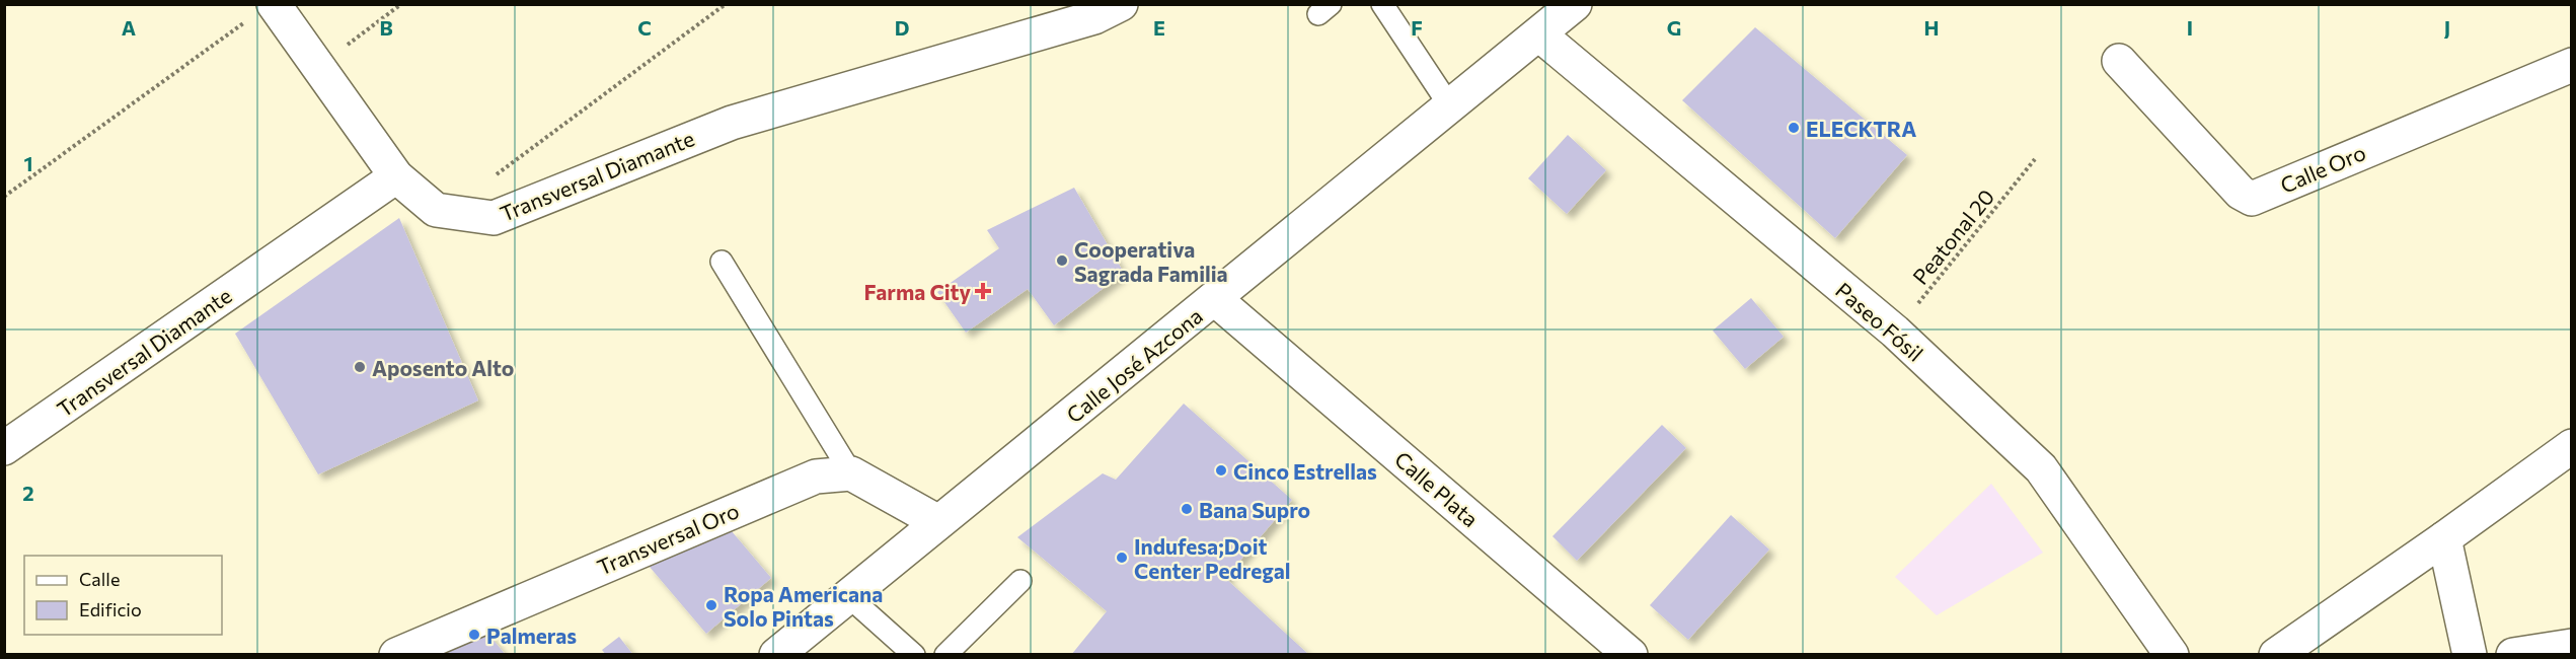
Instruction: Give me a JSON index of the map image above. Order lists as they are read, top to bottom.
{
  "streets": {
    "street": [
      "Calle Oro",
      "Transversal Diamante",
      "Paseo Fósil",
      "Calle José Azcona",
      "Calle Plata",
      "Transversal Oro"
    ],
    "path": ["Peatonal 20"]
  },
  "crossings": [
    ["Peatonal 20", "Paseo Fósil"],
    ["Paseo Fósil", "Calle José Azcona"],
    ["Calle José Azcona", "Calle Plata"]
  ],
  "places": {
    "other": [
      "ELECKTRA",
      "Cooperativa Sagrada Familia",
      "Aposento Alto",
      "Cinco Estrellas",
      "Bana Supro",
      "Indufesa;Doit Center Pedregal",
      "Ropa Americana Solo Pintas",
      "Palmeras"
    ],
    "health": ["Farma City"]
  },
  "legend": ["Calle", "Edificio"],
  "grid": {
    "columns": [
      "A",
      "B",
      "C",
      "D",
      "E",
      "F",
      "G",
      "H",
      "I",
      "J"
    ],
    "rows": ["1", "2"]
  }
}
